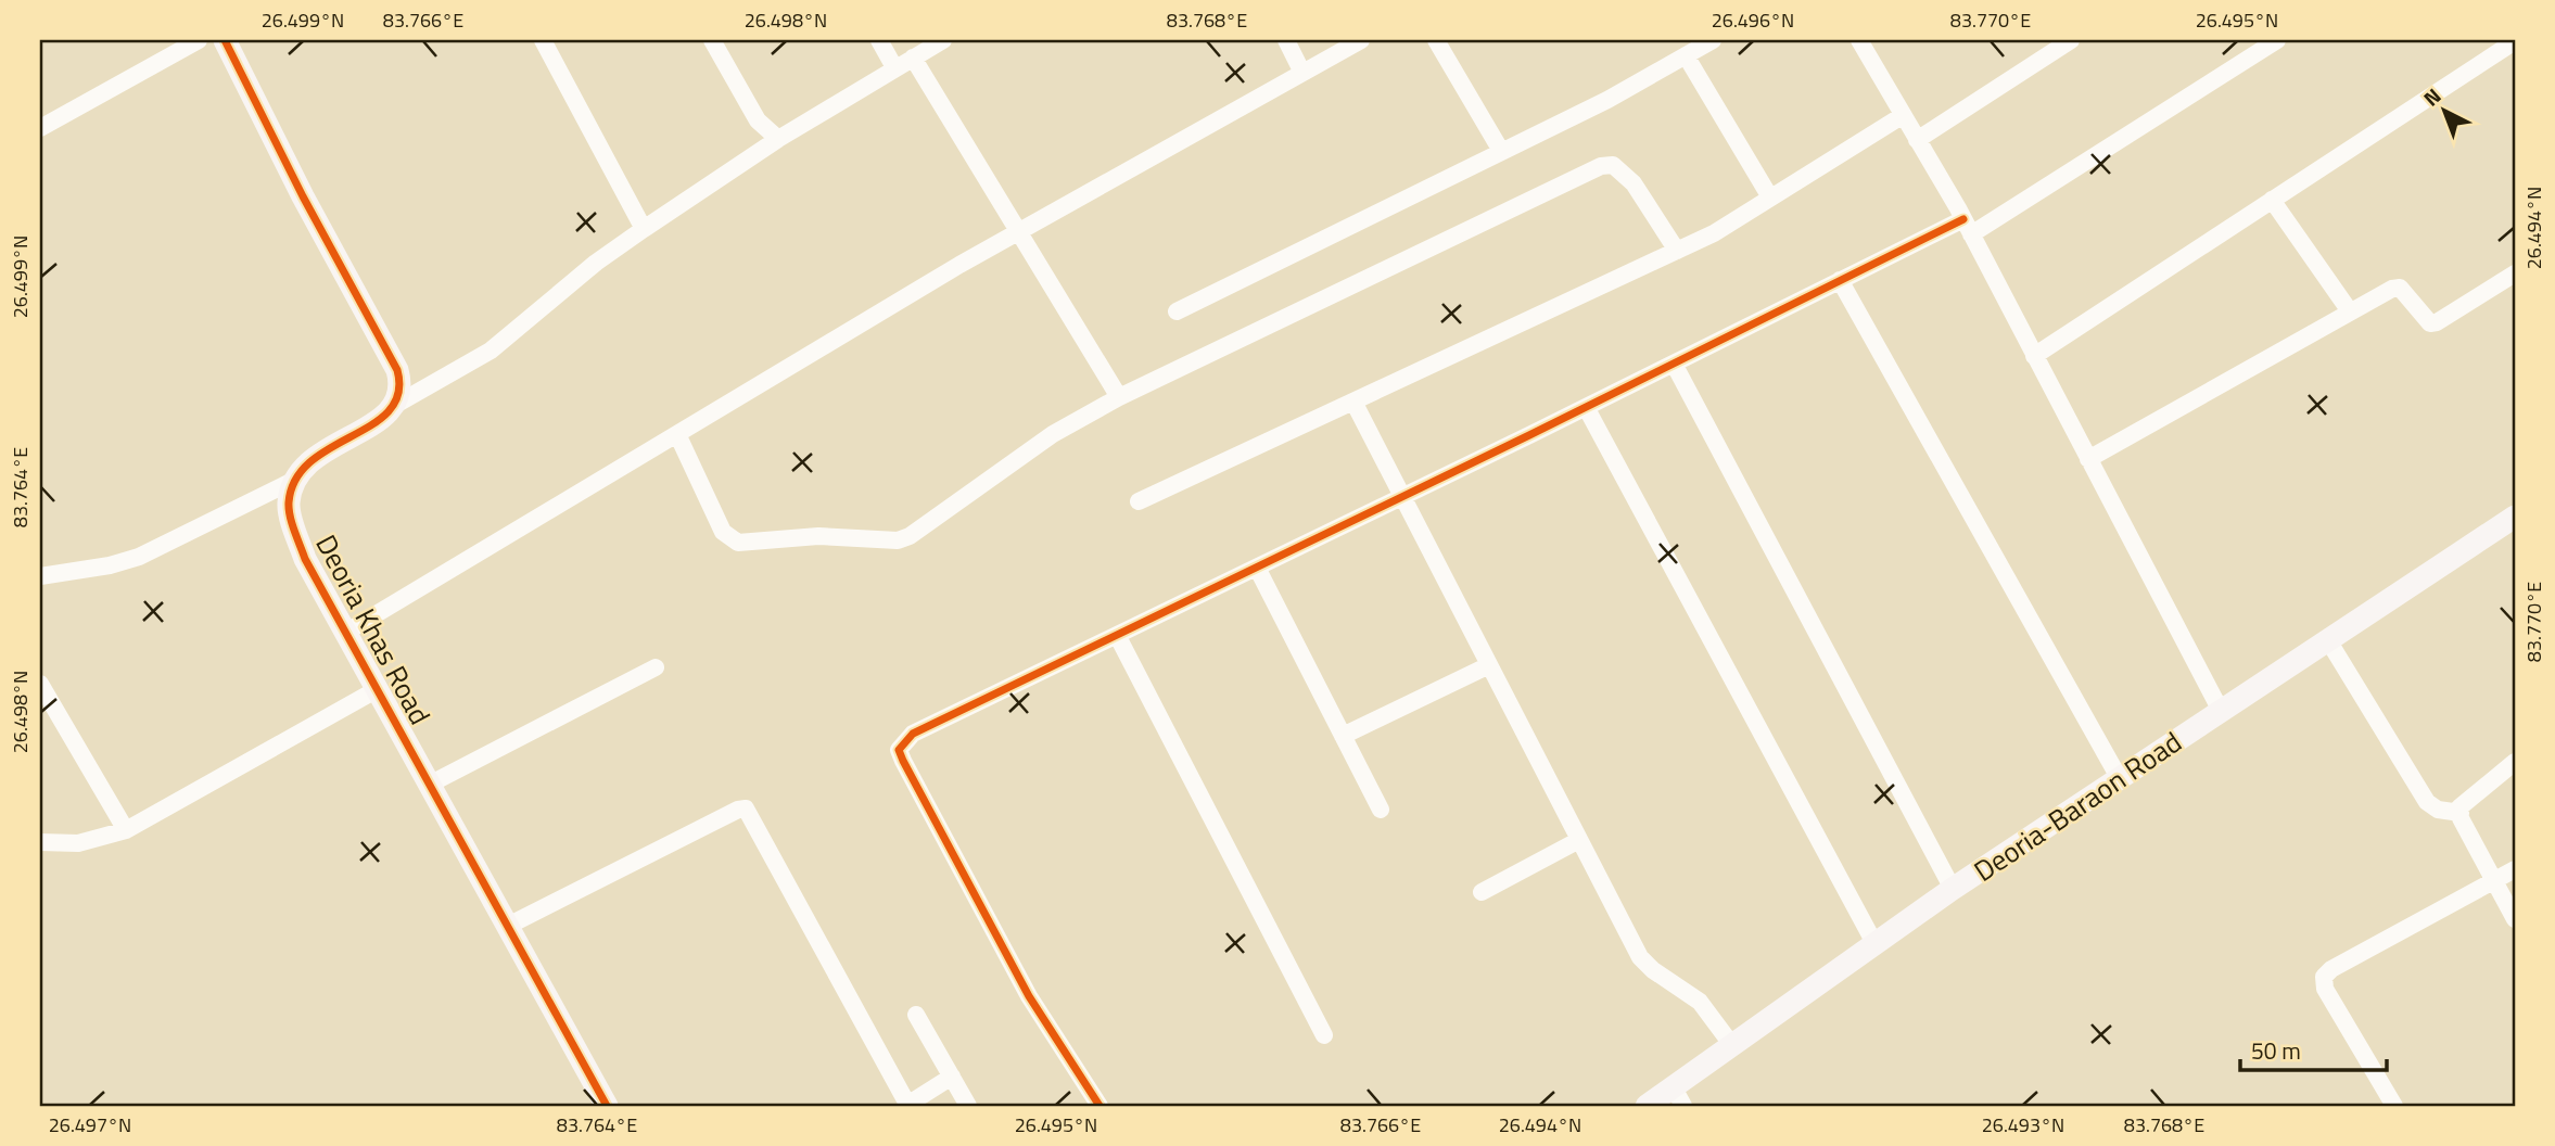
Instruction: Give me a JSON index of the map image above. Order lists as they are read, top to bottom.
{
  "streets": {
    "street": ["Deoria Khas Road", "Deoria-Baraon Road"]
  },
  "scale_bar": "50 m",
  "north": "top left",
  "coordinates": [
    "26.499°N",
    "83.766°E",
    "26.498°N",
    "83.768°E",
    "26.496°N",
    "83.770°E",
    "26.495°N",
    "26.494°N",
    "83.764°E",
    "26.497°N",
    "26.493°N"
  ]
}
